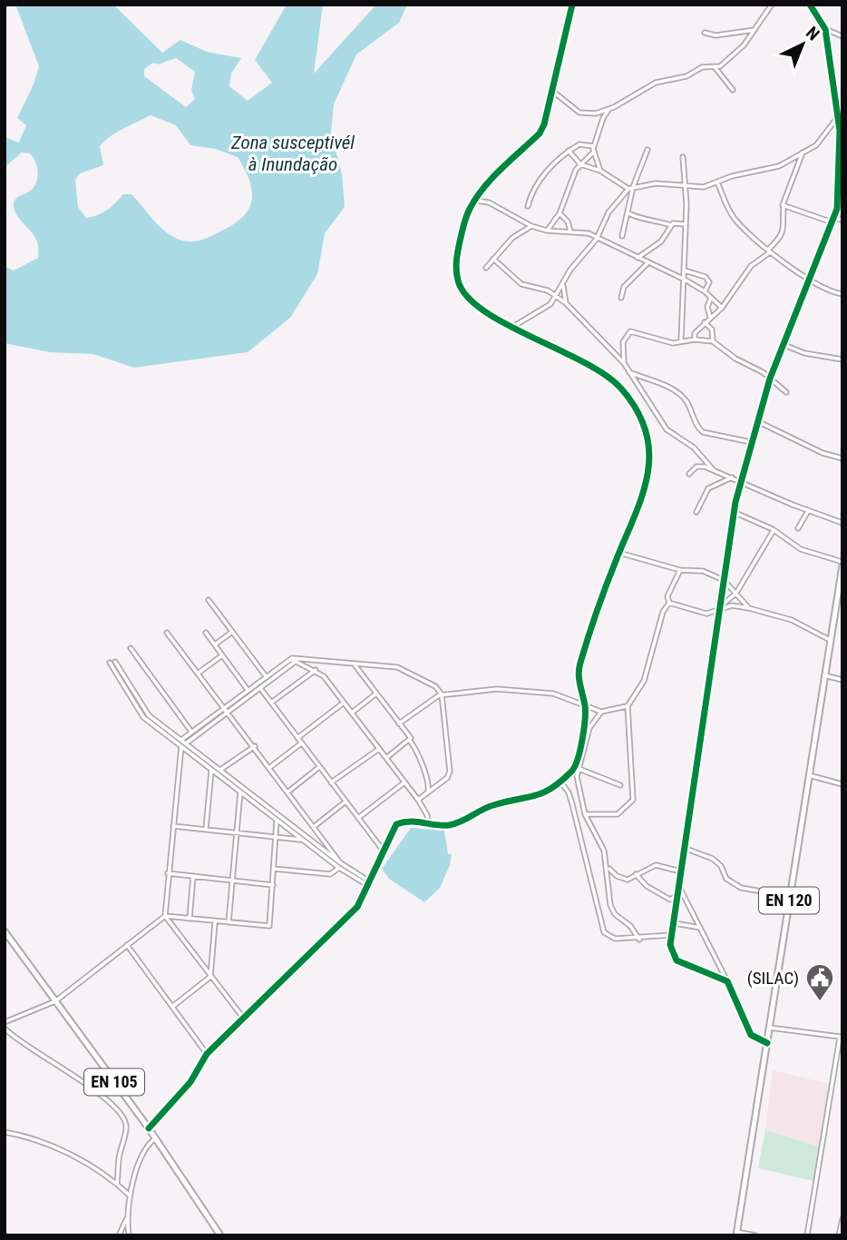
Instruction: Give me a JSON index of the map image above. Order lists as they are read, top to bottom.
{
  "streets": {
    "main road": ["EN 120", "EN 105"]
  },
  "water": ["Zona susceptivél à Inundação"],
  "places": {
    "public building": ["(SILAC)"]
  },
  "north": "top right"
}
